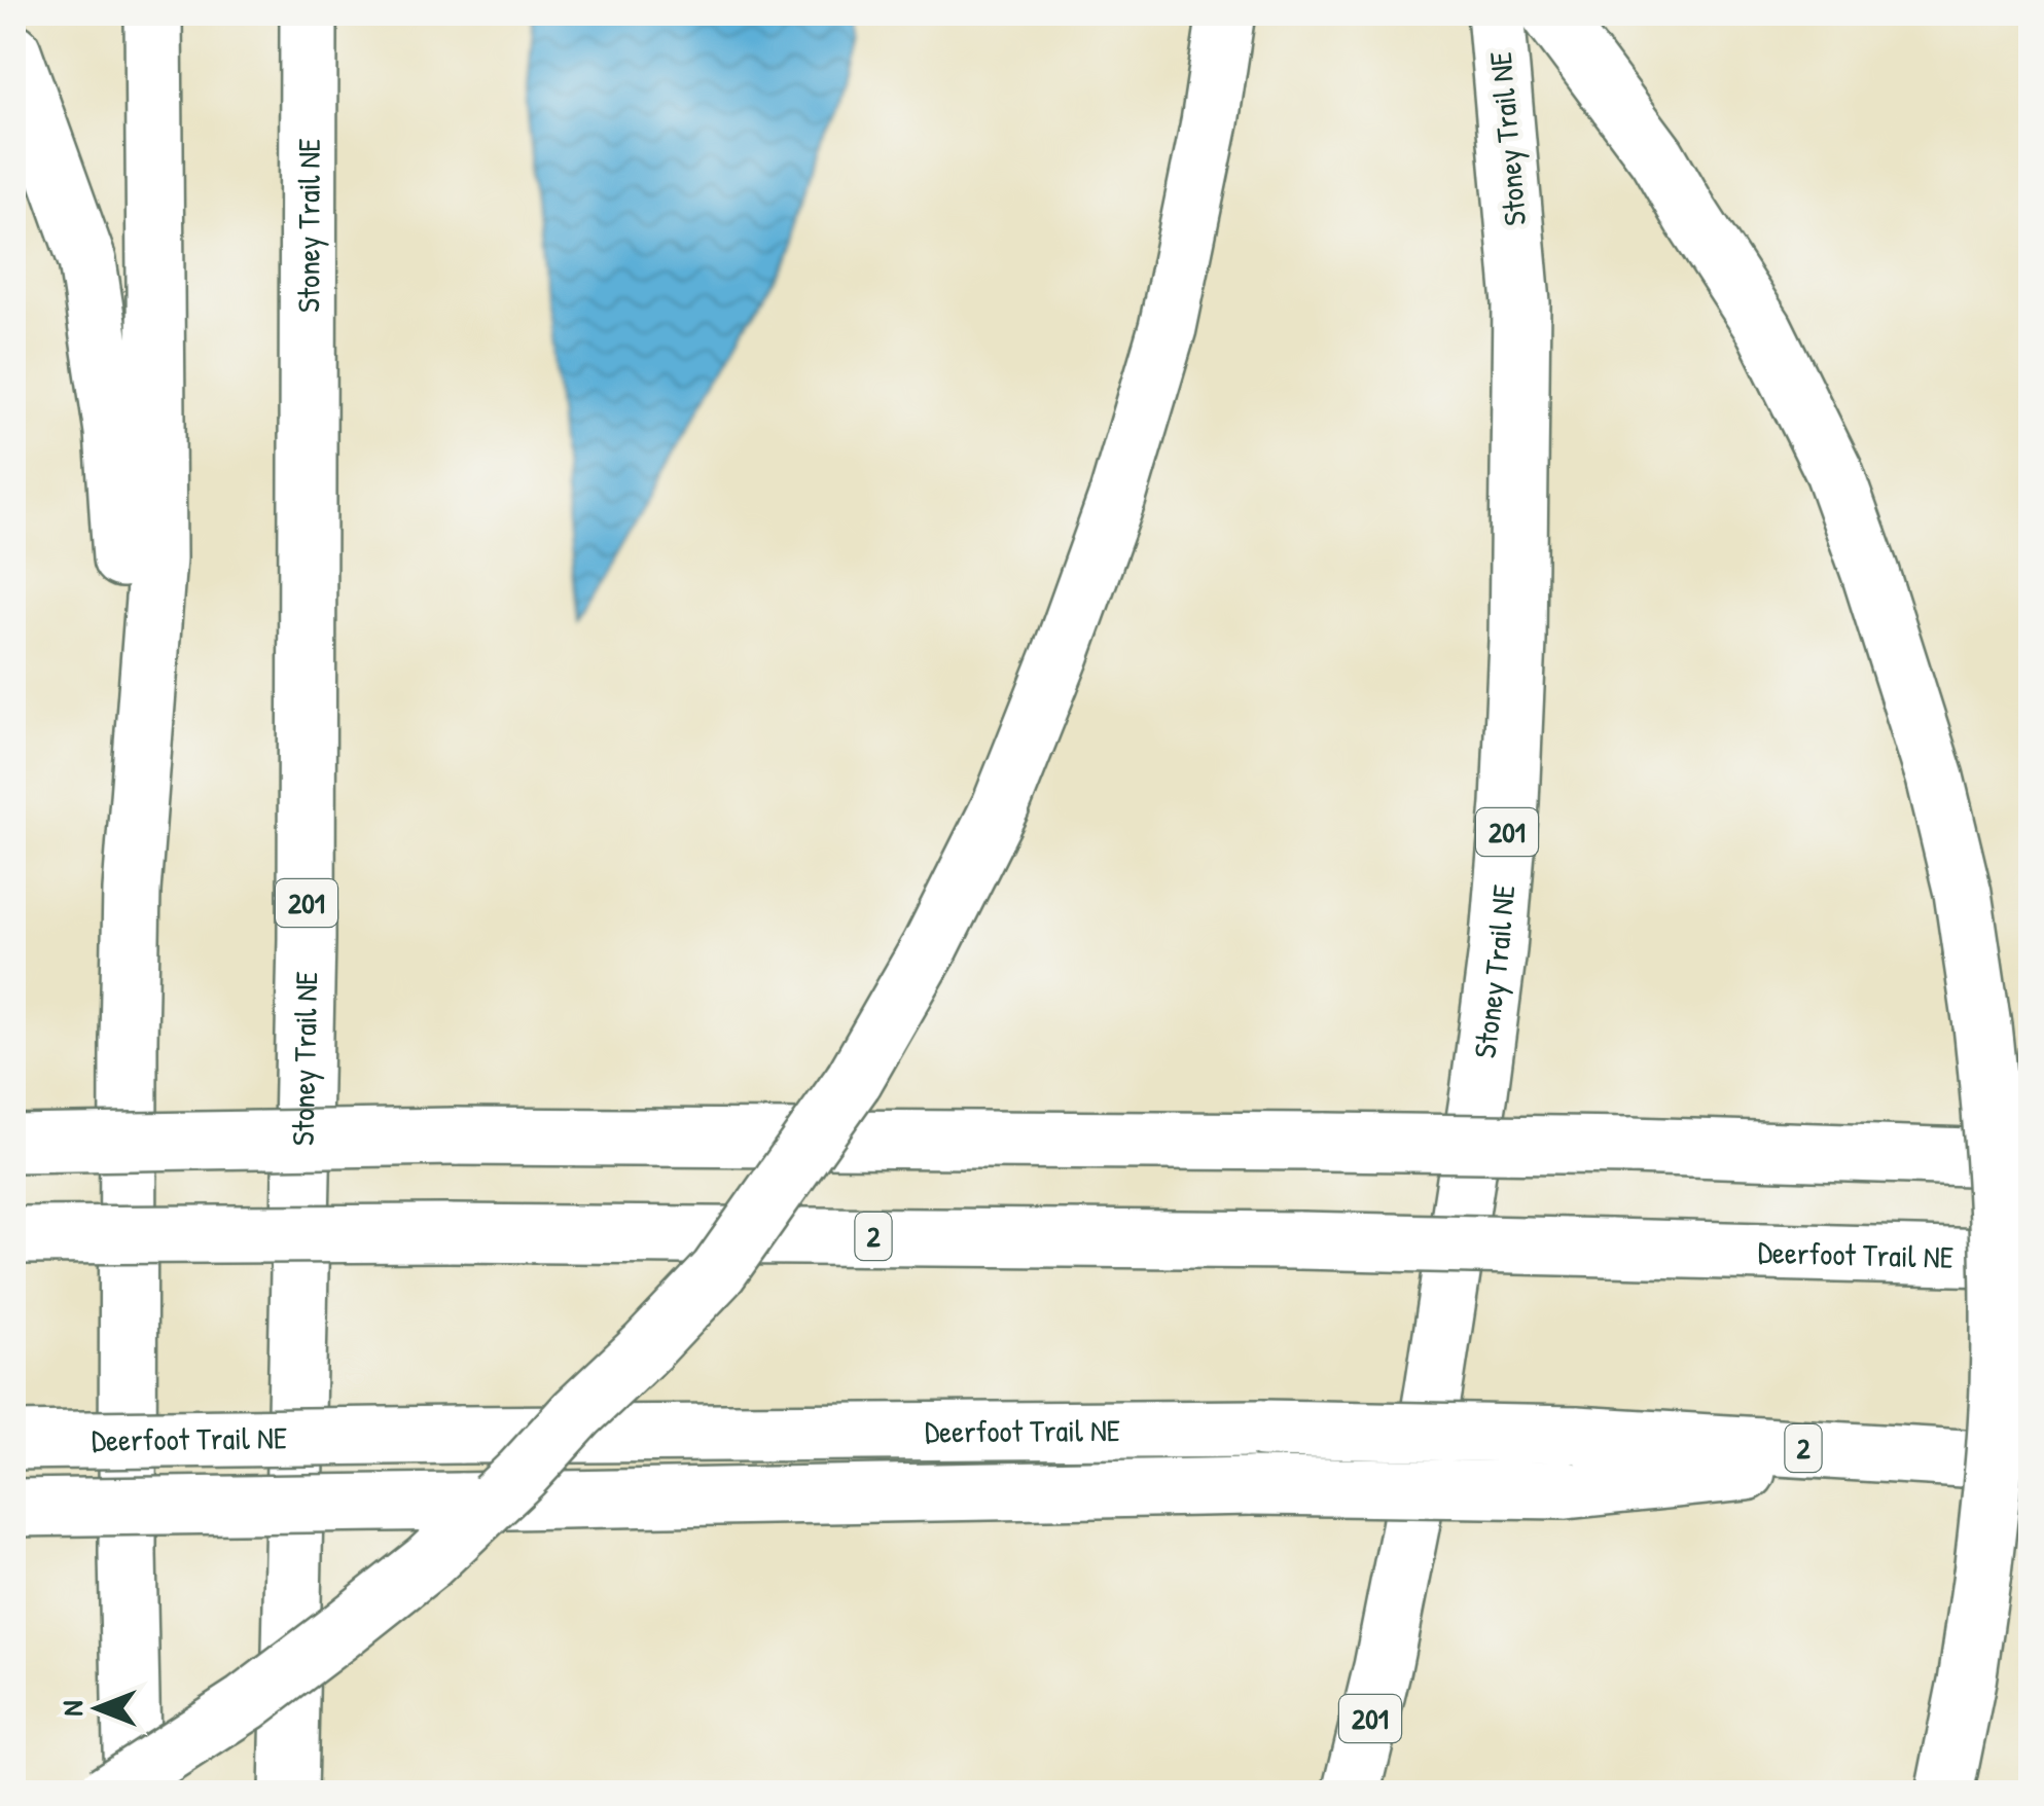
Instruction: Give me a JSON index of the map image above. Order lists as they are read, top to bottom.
{
  "streets": {
    "highway": [
      "Stoney Trail NE",
      "201",
      "2",
      "Deerfoot Trail NE"
    ]
  },
  "north": "left"
}
